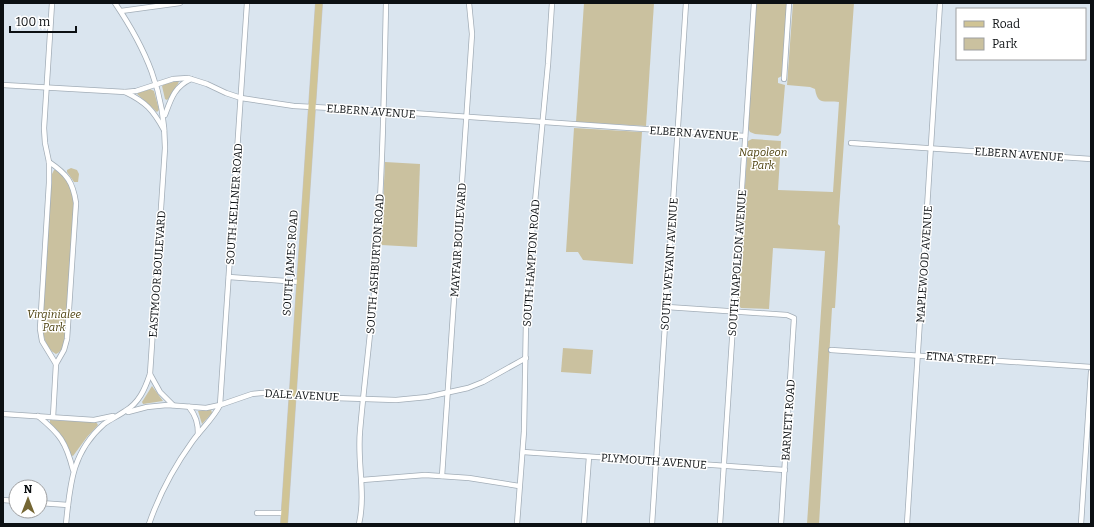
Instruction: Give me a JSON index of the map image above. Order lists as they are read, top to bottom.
{
  "streets": {
    "main road": ["SOUTH JAMES ROAD"],
    "street": [
      "ELBERN AVENUE",
      "SOUTH KELLNER ROAD",
      "MAYFAIR BOULEVARD",
      "SOUTH HAMPTON ROAD",
      "SOUTH NAPOLEON AVENUE",
      "SOUTH ASHBURTON ROAD",
      "SOUTH WEYANT AVENUE",
      "MAPLEWOOD AVENUE",
      "EASTMOOR BOULEVARD",
      "ETNA STREET",
      "DALE AVENUE",
      "BARNETT ROAD",
      "PLYMOUTH AVENUE"
    ]
  },
  "crossings": [
    ["ELBERN AVENUE", "SOUTH KELLNER ROAD"],
    ["ELBERN AVENUE", "MAYFAIR BOULEVARD"],
    ["ELBERN AVENUE", "SOUTH JAMES ROAD"],
    ["ELBERN AVENUE", "SOUTH HAMPTON ROAD"],
    ["ELBERN AVENUE", "SOUTH NAPOLEON AVENUE"],
    ["ELBERN AVENUE", "SOUTH ASHBURTON ROAD"],
    ["ELBERN AVENUE", "SOUTH WEYANT AVENUE"],
    ["ELBERN AVENUE", "MAPLEWOOD AVENUE"],
    ["ELBERN AVENUE", "EASTMOOR BOULEVARD"],
    ["SOUTH KELLNER ROAD", "DALE AVENUE"],
    ["MAYFAIR BOULEVARD", "DALE AVENUE"],
    ["SOUTH JAMES ROAD", "DALE AVENUE"],
    ["SOUTH HAMPTON ROAD", "DALE AVENUE"],
    ["SOUTH HAMPTON ROAD", "PLYMOUTH AVENUE"],
    ["SOUTH NAPOLEON AVENUE", "BARNETT ROAD"],
    ["SOUTH NAPOLEON AVENUE", "PLYMOUTH AVENUE"],
    ["SOUTH ASHBURTON ROAD", "DALE AVENUE"],
    ["SOUTH WEYANT AVENUE", "PLYMOUTH AVENUE"],
    ["MAPLEWOOD AVENUE", "ETNA STREET"],
    ["EASTMOOR BOULEVARD", "DALE AVENUE"],
    ["BARNETT ROAD", "PLYMOUTH AVENUE"]
  ],
  "parks": ["Napoleon Park", "Virginialee Park"],
  "legend": ["Road", "Park"],
  "scale_bar": "100 m",
  "north": "top"
}
